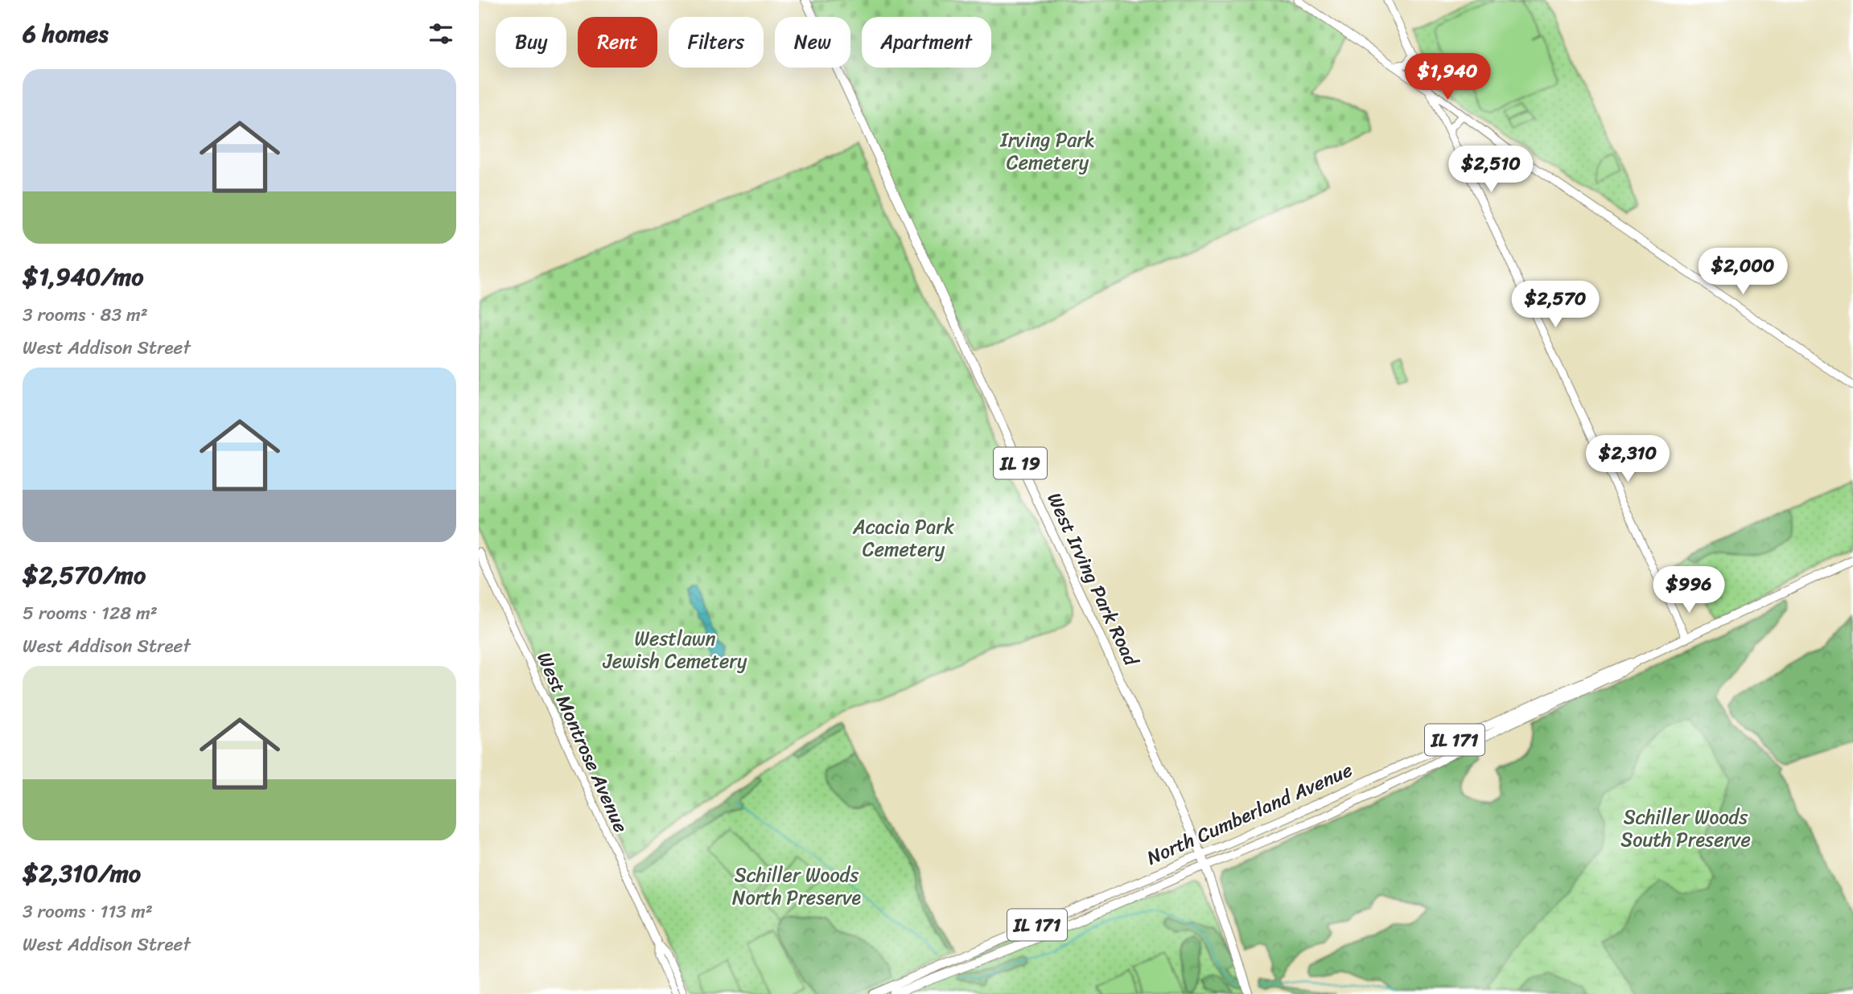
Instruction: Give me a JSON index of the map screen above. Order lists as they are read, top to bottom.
{
  "streets": {
    "main road": [
      "IL 19",
      "West Irving Park Road",
      "IL 171",
      "North Cumberland Avenue"
    ],
    "street": ["West Montrose Avenue"]
  },
  "crossings": [
    ["West Irving Park Road", "North Cumberland Avenue"]
  ],
  "parks": [
    "Irving Park Cemetery",
    "Acacia Park Cemetery",
    "Westlawn Jewish Cemetery",
    "Schiller Woods South Preserve",
    "Schiller Woods North Preserve"
  ],
  "page": {
    "heading": "6 homes",
    "chip": [
      "Buy",
      "Rent",
      "Filters",
      "New",
      "Apartment"
    ],
    "price": [
      "$1,940",
      "$2,510",
      "$2,000",
      "$2,570",
      "$2,310",
      "$996"
    ],
    "list": [
      {
        "name": "$1,940/mo",
        "note": "3 rooms · 83 m² · West Addison Street"
      },
      {
        "name": "$2,570/mo",
        "note": "5 rooms · 128 m² · West Addison Street"
      },
      {
        "name": "$2,310/mo",
        "note": "3 rooms · 113 m² · West Addison Street"
      }
    ]
  }
}
